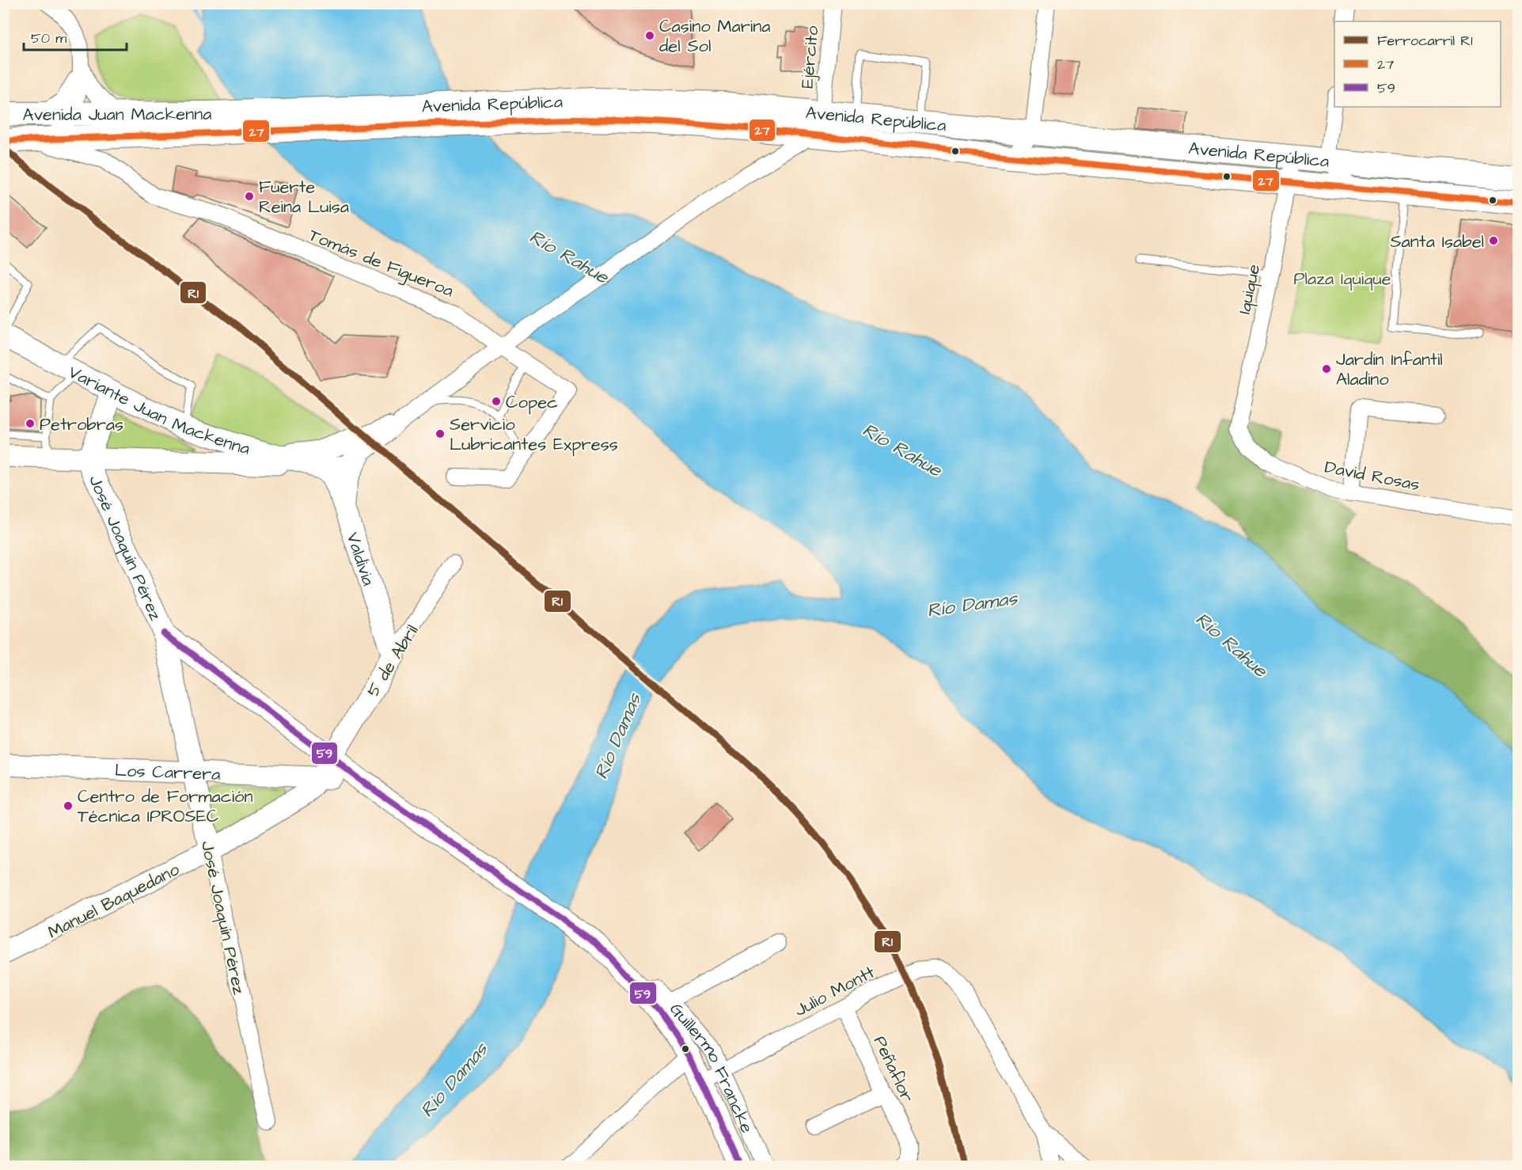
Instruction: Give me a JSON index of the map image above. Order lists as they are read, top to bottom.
{
  "streets": {
    "main road": ["Avenida República", "Avenida Juan Mackenna"],
    "street": [
      "Ejército",
      "Tomás de Figueroa",
      "Iquique",
      "Variante Juan Mackenna",
      "David Rosas",
      "José Joaquín Pérez",
      "Valdivia",
      "5 de Abril",
      "Los Carrera",
      "Manuel Baquedano",
      "Julio Montt",
      "Peñaflor",
      "Guillermo Francke"
    ]
  },
  "crossings": [
    ["Ejército", "Avenida República"],
    ["Avenida República", "Avenida Juan Mackenna"],
    ["Avenida República", "Iquique"],
    ["Avenida Juan Mackenna", "Tomás de Figueroa"],
    ["Iquique", "David Rosas"],
    ["Variante Juan Mackenna", "José Joaquín Pérez"],
    ["Variante Juan Mackenna", "Valdivia"],
    ["José Joaquín Pérez", "Los Carrera"],
    ["José Joaquín Pérez", "Manuel Baquedano"],
    ["José Joaquín Pérez", "Guillermo Francke"],
    ["Valdivia", "5 de Abril"],
    ["5 de Abril", "Manuel Baquedano"],
    ["5 de Abril", "Guillermo Francke"],
    ["Los Carrera", "Manuel Baquedano"],
    ["Los Carrera", "Guillermo Francke"],
    ["Manuel Baquedano", "Guillermo Francke"],
    ["Julio Montt", "Peñaflor"],
    ["Julio Montt", "Guillermo Francke"]
  ],
  "water": ["Río Rahue", "Río Damas"],
  "parks": ["Plaza Iquique"],
  "places": [
    "Casino Marina del Sol",
    "Fuerte Reina Luisa",
    "Santa Isabel",
    "Jardín Infantil Aladino",
    "Copec",
    "Petrobras",
    "Servicio Lubricantes Express",
    "Centro de Formación Técnica IPROSEC"
  ],
  "lines": ["transit line 27", "rail line R1", "transit line 59"],
  "legend": ["Ferrocarril R1", "27", "59"],
  "scale_bar": "50 m"
}
